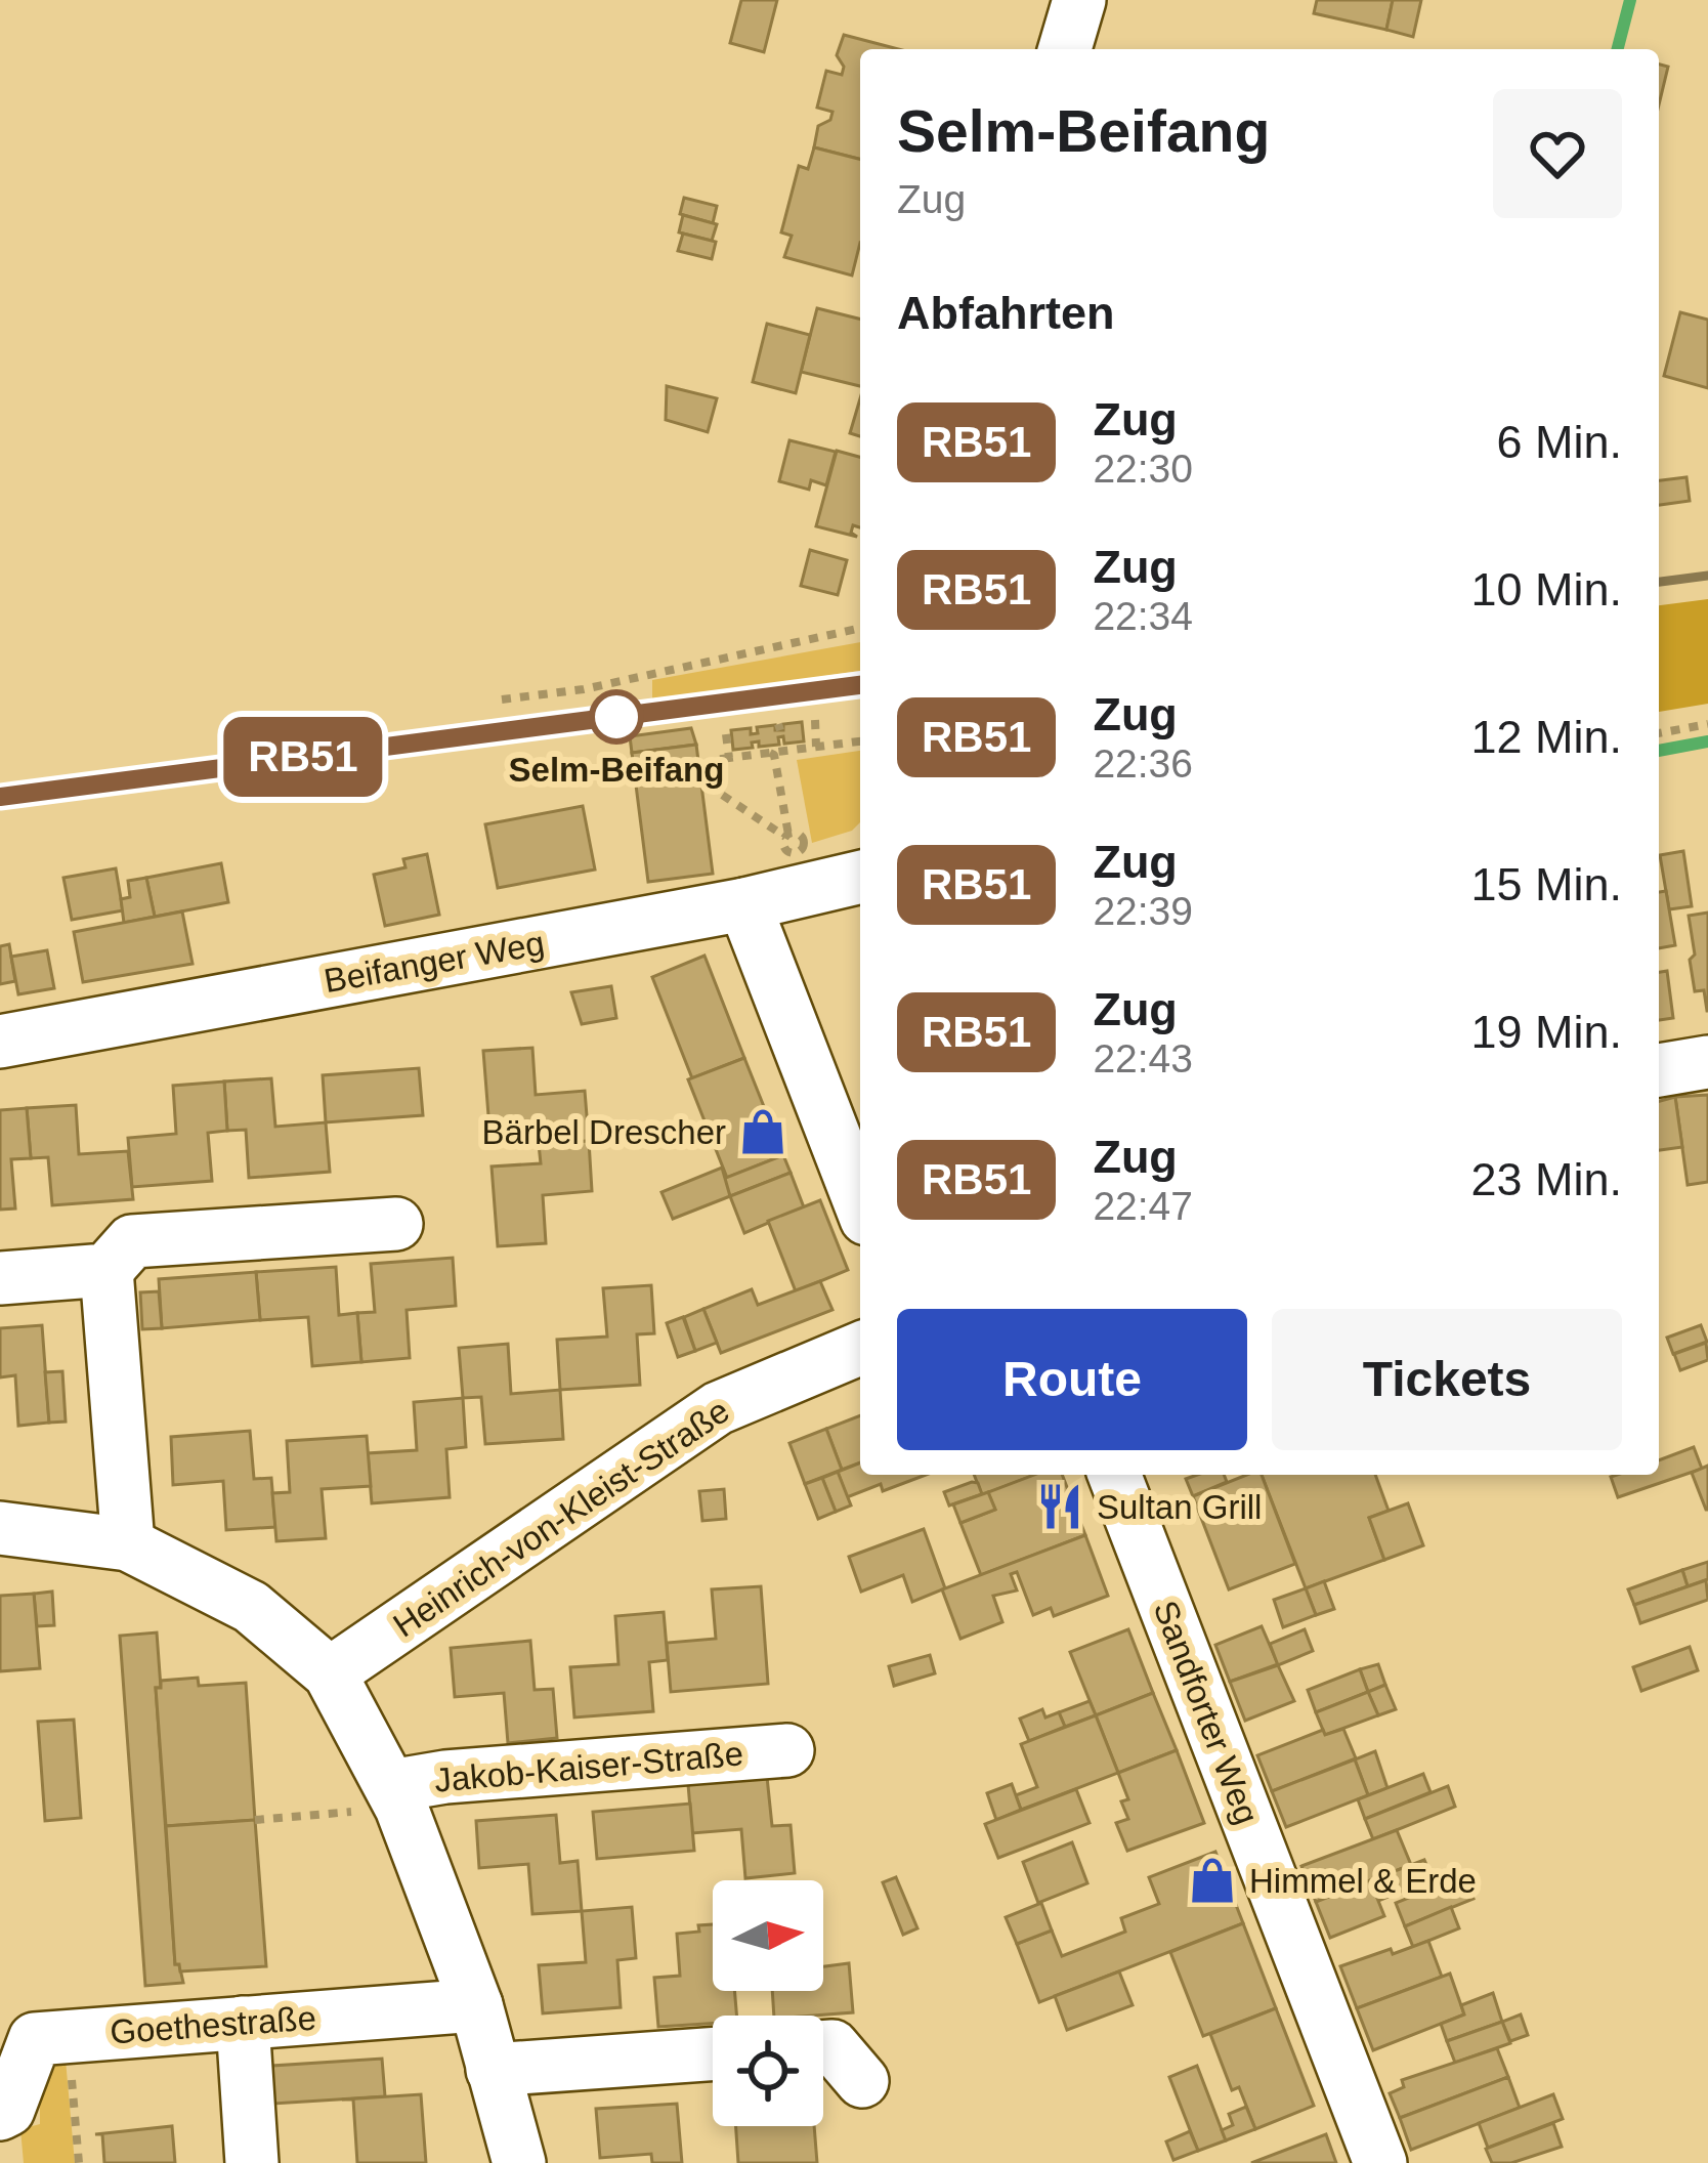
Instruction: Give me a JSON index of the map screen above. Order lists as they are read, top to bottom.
{
  "streets": {
    "street": [
      "Beifanger Weg",
      "Heinrich-von-Kleist-Straße",
      "Sandforter Weg",
      "Jakob-Kaiser-Straße",
      "Goethestraße"
    ]
  },
  "crossings": [
    ["Heinrich-von-Kleist-Straße", "Jakob-Kaiser-Straße"],
    ["Jakob-Kaiser-Straße", "Goethestraße"]
  ],
  "places": {
    "other": ["Selm-Beifang"],
    "shop": ["Bärbel Drescher", "Himmel & Erde"],
    "restaurant": ["Sultan Grill"]
  },
  "north": "right",
  "page": {
    "on_map": "RB51",
    "heading": [
      ["Selm-Beifang", "Zug"],
      "Abfahrten"
    ],
    "list": [
      {
        "mark": "RB51",
        "name": "Zug",
        "note": "22:30",
        "value": "6 Min."
      },
      {
        "mark": "RB51",
        "name": "Zug",
        "note": "22:34",
        "value": "10 Min."
      },
      {
        "mark": "RB51",
        "name": "Zug",
        "note": "22:36",
        "value": "12 Min."
      },
      {
        "mark": "RB51",
        "name": "Zug",
        "note": "22:39",
        "value": "15 Min."
      },
      {
        "mark": "RB51",
        "name": "Zug",
        "note": "22:43",
        "value": "19 Min."
      },
      {
        "mark": "RB51",
        "name": "Zug",
        "note": "22:47",
        "value": "23 Min."
      }
    ],
    "buttons": ["Route", "Tickets"]
  }
}
